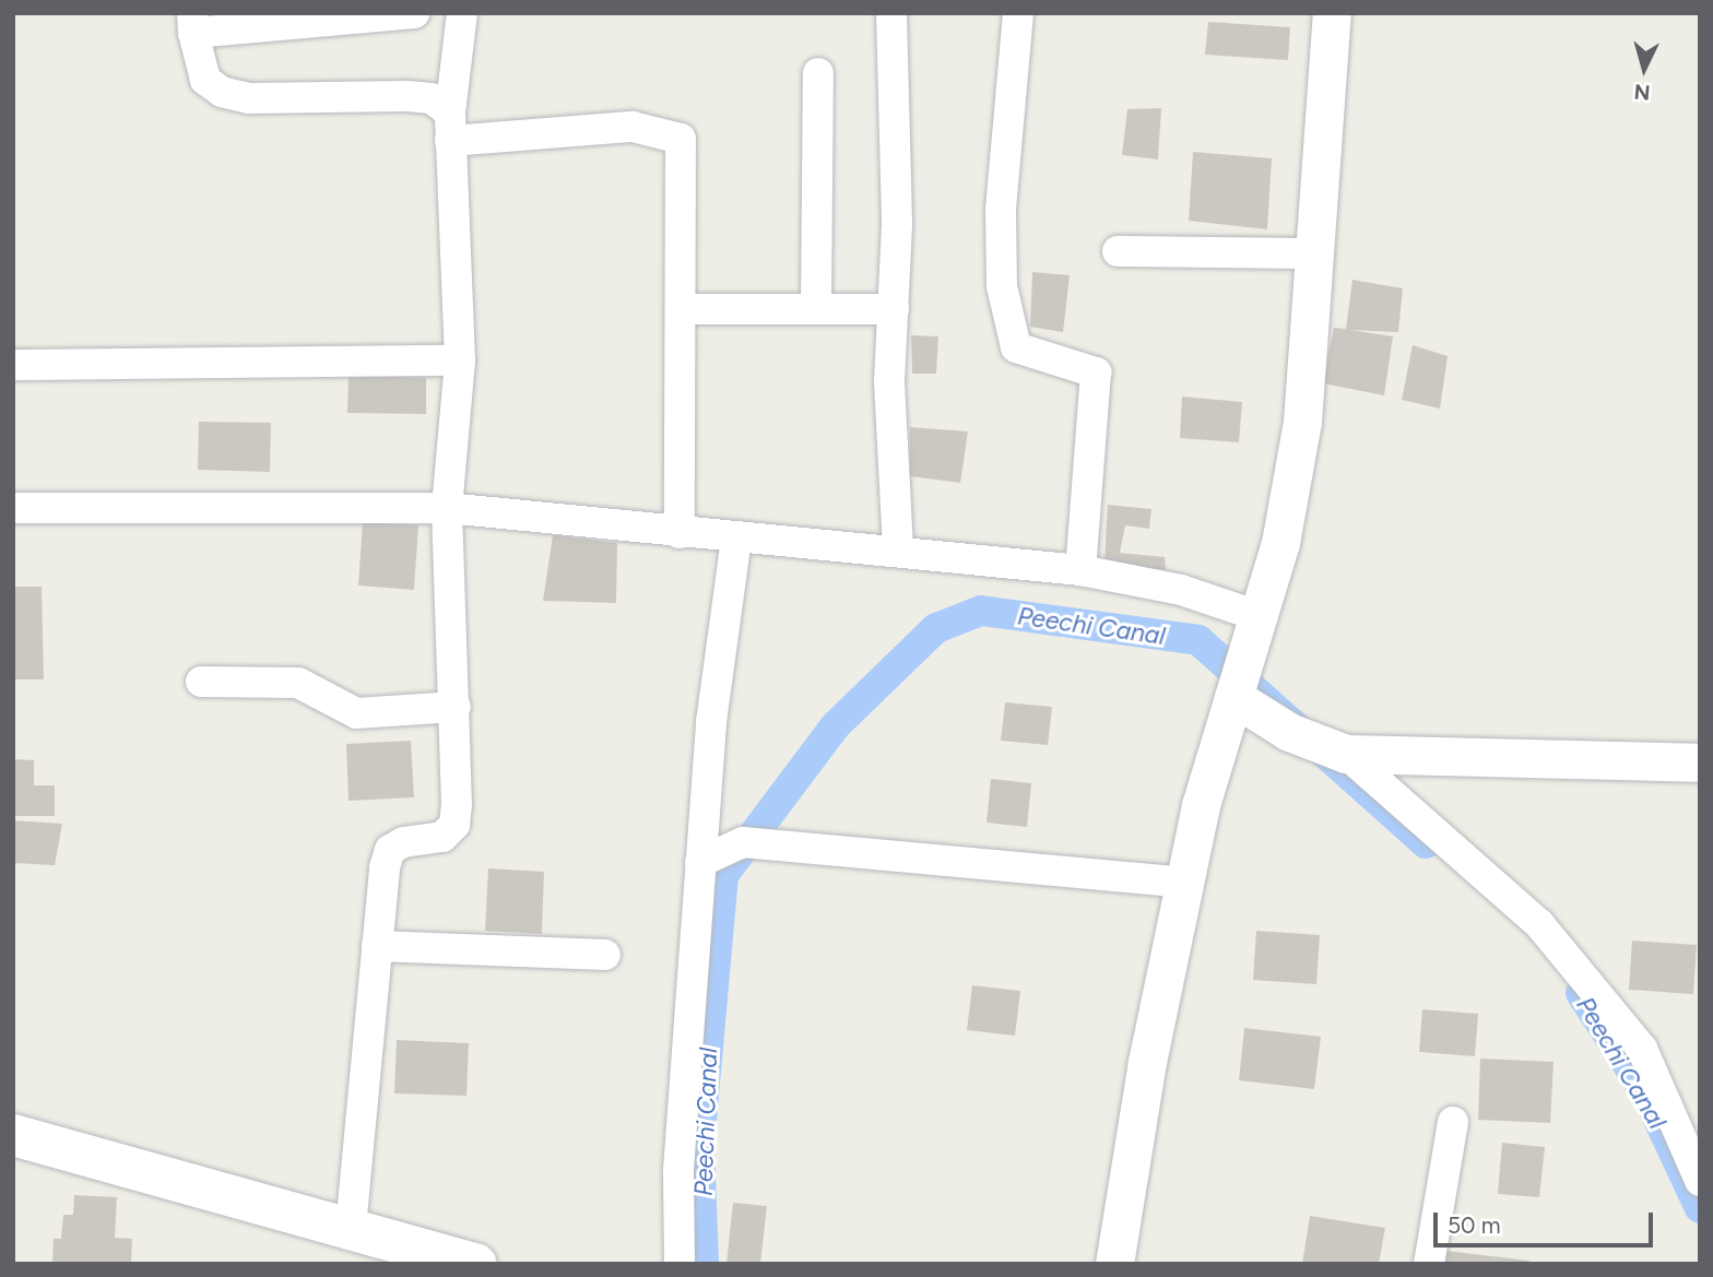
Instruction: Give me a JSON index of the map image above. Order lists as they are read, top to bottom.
{
  "water": ["Peechi Canal"],
  "scale_bar": "50 m",
  "north": "bottom"
}
